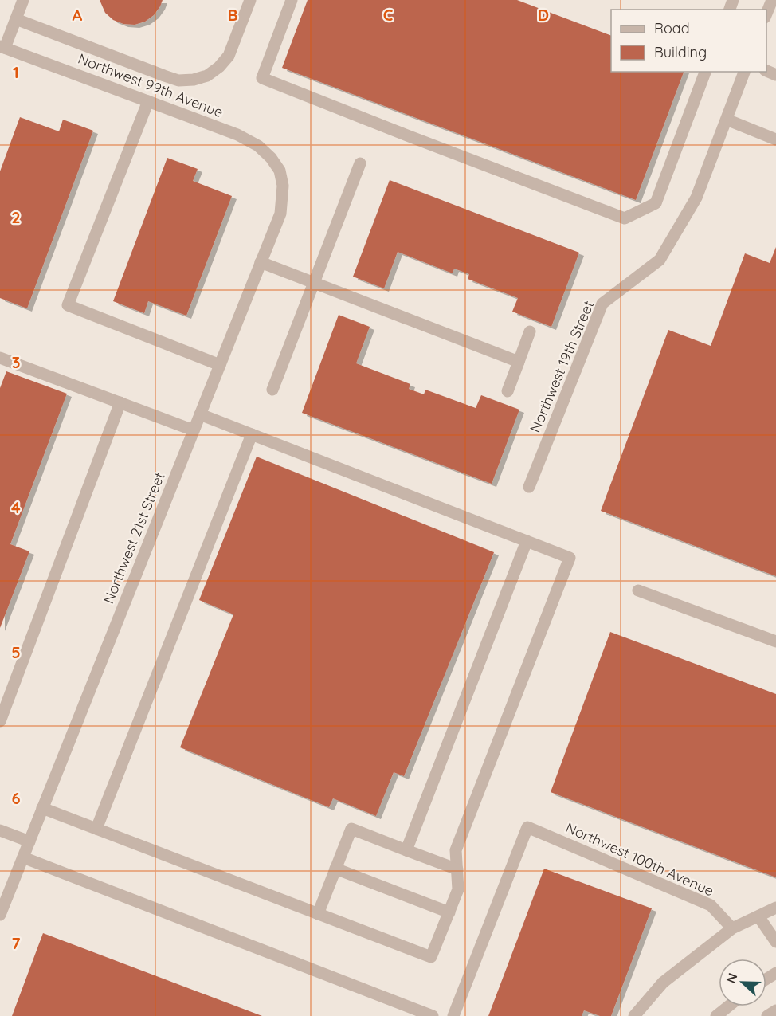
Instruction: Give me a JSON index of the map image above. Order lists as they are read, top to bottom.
{
  "streets": {
    "street": [
      "Northwest 99th Avenue",
      "Northwest 19th Street",
      "Northwest 21st Street",
      "Northwest 100th Avenue"
    ]
  },
  "crossings": [
    ["Northwest 99th Avenue", "Northwest 21st Street"]
  ],
  "legend": ["Road", "Building"],
  "north": "left",
  "grid": {
    "columns": [
      "A",
      "B",
      "C",
      "D"
    ],
    "rows": [
      "1",
      "2",
      "3",
      "4",
      "5",
      "6",
      "7"
    ]
  }
}
